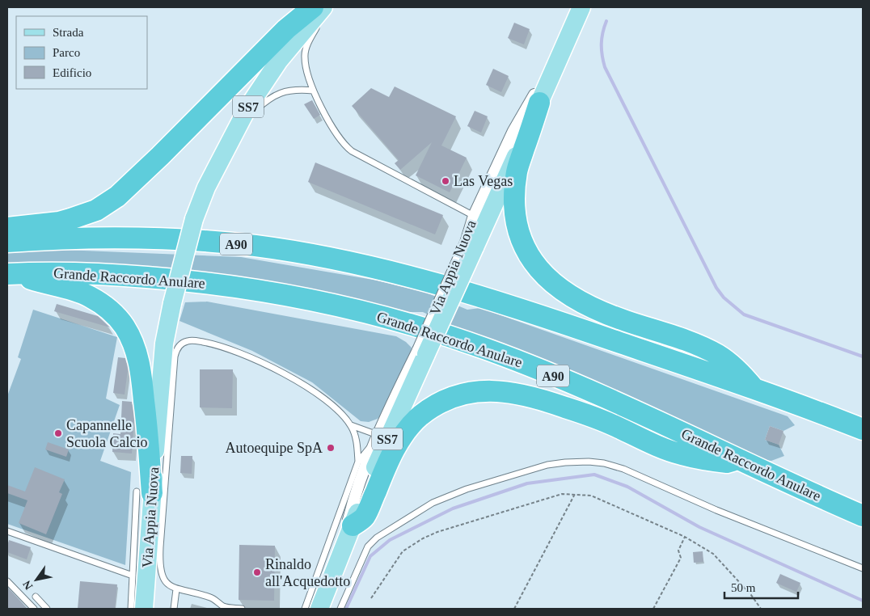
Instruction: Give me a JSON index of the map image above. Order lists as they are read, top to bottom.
{
  "streets": {
    "highway": ["A90", "Grande Raccordo Anulare"],
    "main road": ["SS7", "Via Appia Nuova"]
  },
  "places": [
    "Las Vegas",
    "Capannelle Scuola Calcio",
    "Autoequipe SpA",
    "Rinaldo all'Acquedotto"
  ],
  "legend": ["Strada", "Parco", "Edificio"],
  "scale_bar": "50 m",
  "north": "bottom left"
}
